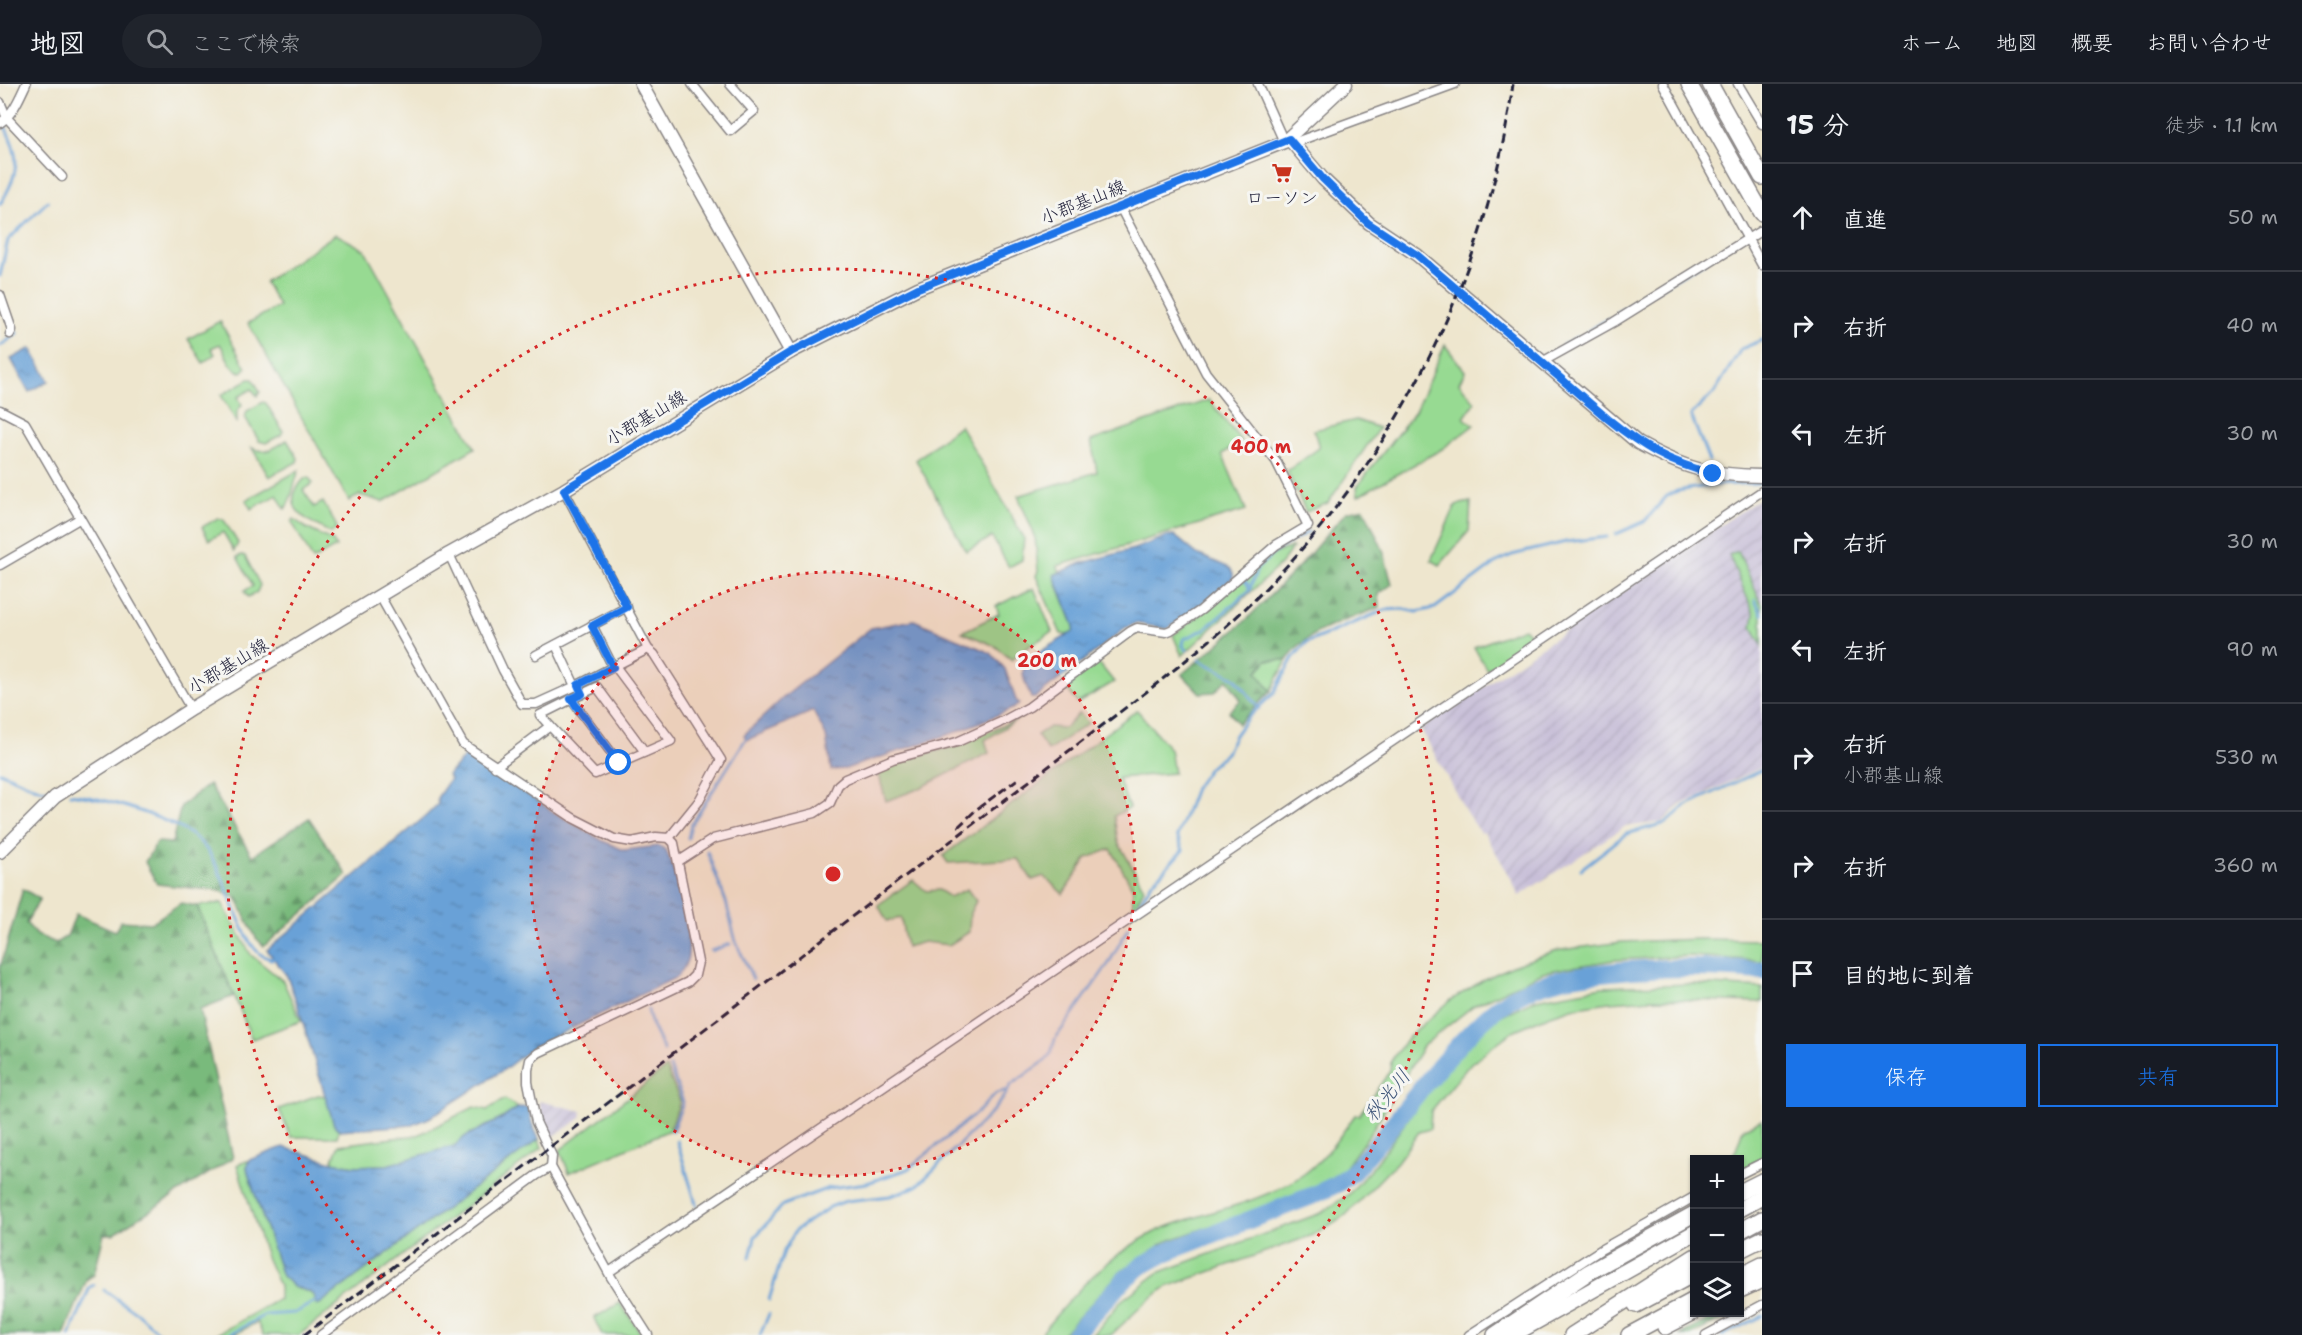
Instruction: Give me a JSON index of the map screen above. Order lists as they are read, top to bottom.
{
  "streets": {
    "main road": ["小郡基山線"]
  },
  "water": ["秋光川"],
  "places": {
    "supermarket": ["ローソン"]
  },
  "page": {
    "header": "地図",
    "search": "ここで検索",
    "nav": [
      "ホーム",
      "地図",
      "概要",
      "お問い合わせ"
    ],
    "heading": ["15 分", "徒歩 · 1.1 km"],
    "list": [
      ["直進", "50 m"],
      ["右折", "40 m"],
      ["左折", "30 m"],
      ["右折", "30 m"],
      ["左折", "90 m"],
      ["右折", "小郡基山線", "530 m"],
      ["右折", "360 m"],
      "目的地に到着"
    ],
    "buttons": ["保存", "共有"],
    "map_buttons": ["+", "−"]
  },
  "rings": ["400 m", "200 m"]
}
